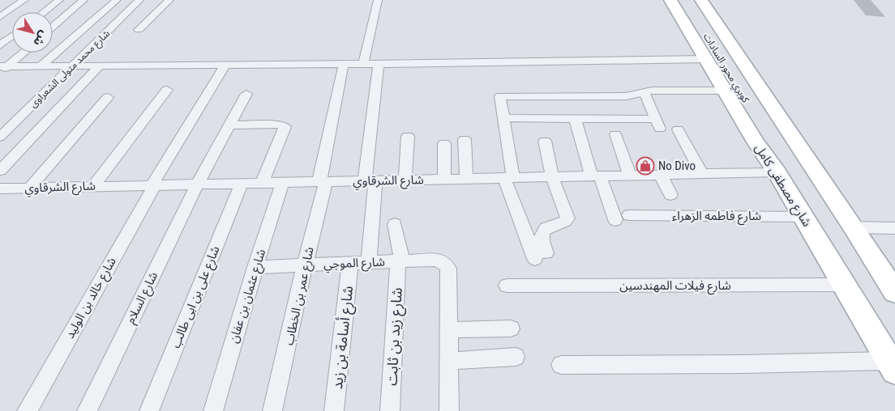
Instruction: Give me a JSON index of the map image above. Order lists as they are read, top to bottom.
{
  "streets": {
    "main road": ["كوبري محور السادات", "شارع مصطفى كامل"],
    "street": [
      "شارع محمد متولى الشعراوى",
      "شارع الشرقاوي",
      "شارع فاطمه الزهراء",
      "شارع الموجي",
      "شارع فيلات المهندسين",
      "شارع عثمان بن عفان",
      "شارع عمر بن الخطاب",
      "شارع على بن ابى طالب",
      "شارع خالد بن الوليد",
      "شارع السلام",
      "شارع زيد بن ثابت",
      "شارع أسامة بن زيد"
    ]
  },
  "crossings": [
    ["كوبري محور السادات", "شارع مصطفى كامل"],
    ["شارع الشرقاوي", "شارع مصطفى كامل"],
    ["شارع الشرقاوي", "شارع فاطمه الزهراء"],
    ["شارع الشرقاوي", "شارع عثمان بن عفان"],
    ["شارع الشرقاوي", "شارع عمر بن الخطاب"],
    ["شارع الشرقاوي", "شارع على بن ابى طالب"],
    ["شارع الشرقاوي", "شارع خالد بن الوليد"],
    ["شارع الشرقاوي", "شارع السلام"],
    ["شارع مصطفى كامل", "شارع فاطمه الزهراء"],
    ["شارع مصطفى كامل", "شارع فيلات المهندسين"],
    ["شارع الموجي", "شارع عثمان بن عفان"],
    ["شارع الموجي", "شارع عمر بن الخطاب"],
    ["شارع الموجي", "شارع زيد بن ثابت"],
    ["شارع الموجي", "شارع أسامة بن زيد"]
  ],
  "places": {
    "shop": ["No Divo"]
  },
  "north": "bottom right"
}
